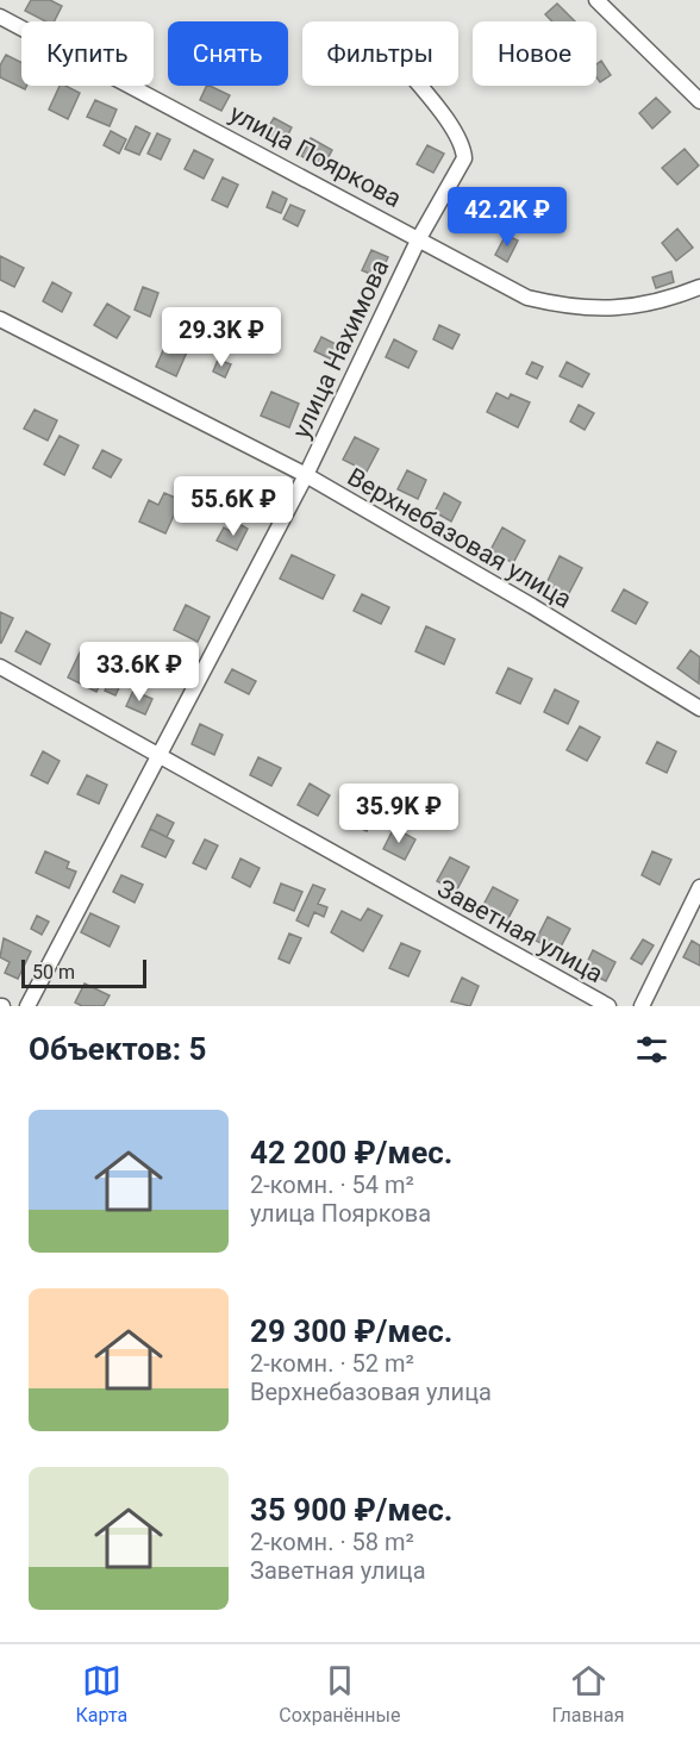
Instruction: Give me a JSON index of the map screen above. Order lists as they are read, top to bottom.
{
  "streets": {
    "street": [
      "улица Пояркова",
      "улица Нахимова",
      "Верхнебазовая улица",
      "Заветная улица"
    ]
  },
  "crossings": [
    ["улица Пояркова", "улица Нахимова"],
    ["улица Нахимова", "Верхнебазовая улица"],
    ["улица Нахимова", "Заветная улица"]
  ],
  "scale_bar": "50 m",
  "page": {
    "chip": [
      "Купить",
      "Снять",
      "Фильтры",
      "Новое"
    ],
    "price": [
      "42.2K ₽",
      "29.3K ₽",
      "55.6K ₽",
      "33.6K ₽",
      "35.9K ₽"
    ],
    "scale": "50 m",
    "heading": "Объектов: 5",
    "list": [
      {
        "name": "42 200 ₽/мес.",
        "note": "2-комн. · 54 m² · улица Пояркова"
      },
      {
        "name": "29 300 ₽/мес.",
        "note": "2-комн. · 52 m² · Верхнебазовая улица"
      },
      {
        "name": "35 900 ₽/мес.",
        "note": "2-комн. · 58 m² · Заветная улица"
      }
    ],
    "tabs": ["Карта", "Сохранённые", "Главная"]
  }
}
